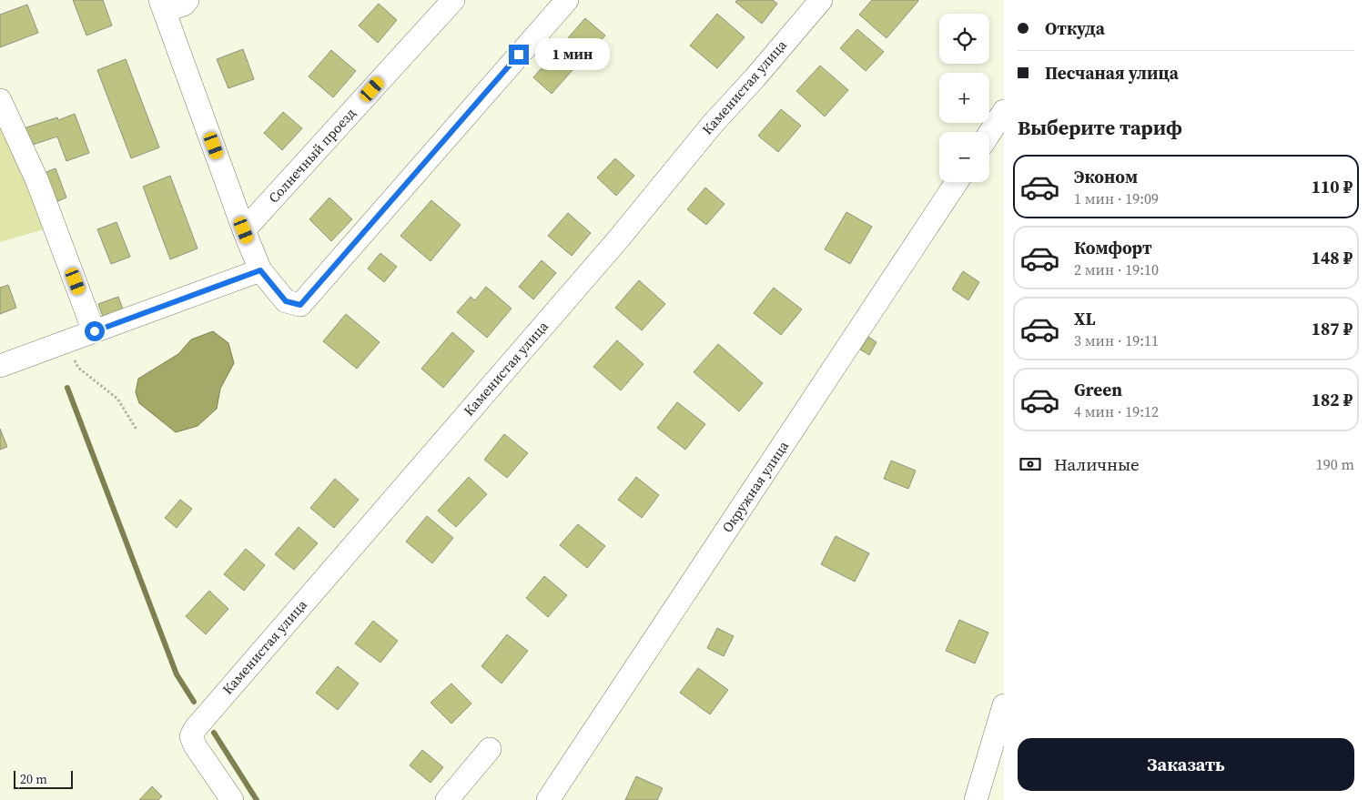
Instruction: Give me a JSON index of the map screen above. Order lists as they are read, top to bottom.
{
  "streets": {
    "street": ["Каменистая улица", "Солнечный проезд", "Окружная улица"]
  },
  "scale_bar": "20 m",
  "page": {
    "banner": ["Откуда", "Песчаная улица"],
    "map_buttons": ["+", "−"],
    "bubble": "1 мин",
    "heading": "Выберите тариф",
    "list": [
      {
        "name": "Эконом",
        "note": "1 мин · 19:09",
        "value": "110 ₽"
      },
      {
        "name": "Комфорт",
        "note": "2 мин · 19:10",
        "value": "148 ₽"
      },
      {
        "name": "XL",
        "note": "3 мин · 19:11",
        "value": "187 ₽"
      },
      {
        "name": "Green",
        "note": "4 мин · 19:12",
        "value": "182 ₽"
      }
    ],
    "pay": ["Наличные", "190 m"],
    "buttons": "Заказать",
    "scale": "20 m"
  }
}
